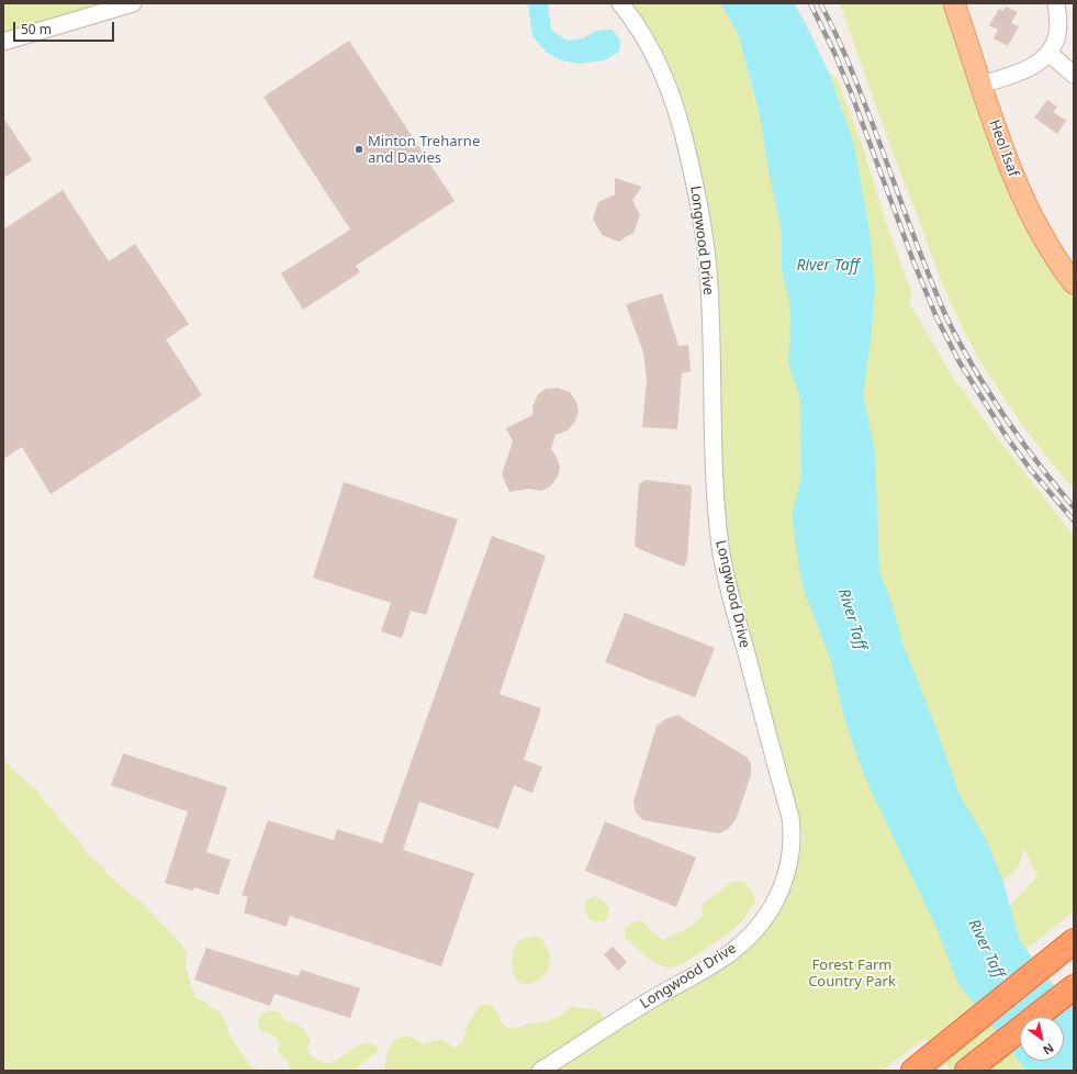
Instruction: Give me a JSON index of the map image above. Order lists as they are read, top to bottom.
{
  "streets": {
    "main road": ["Heol Isaf"],
    "street": ["Longwood Drive"]
  },
  "water": ["River Taff"],
  "parks": ["Forest Farm Country Park"],
  "places": ["Minton Treharne and Davies"],
  "scale_bar": "50 m",
  "north": "bottom right"
}
